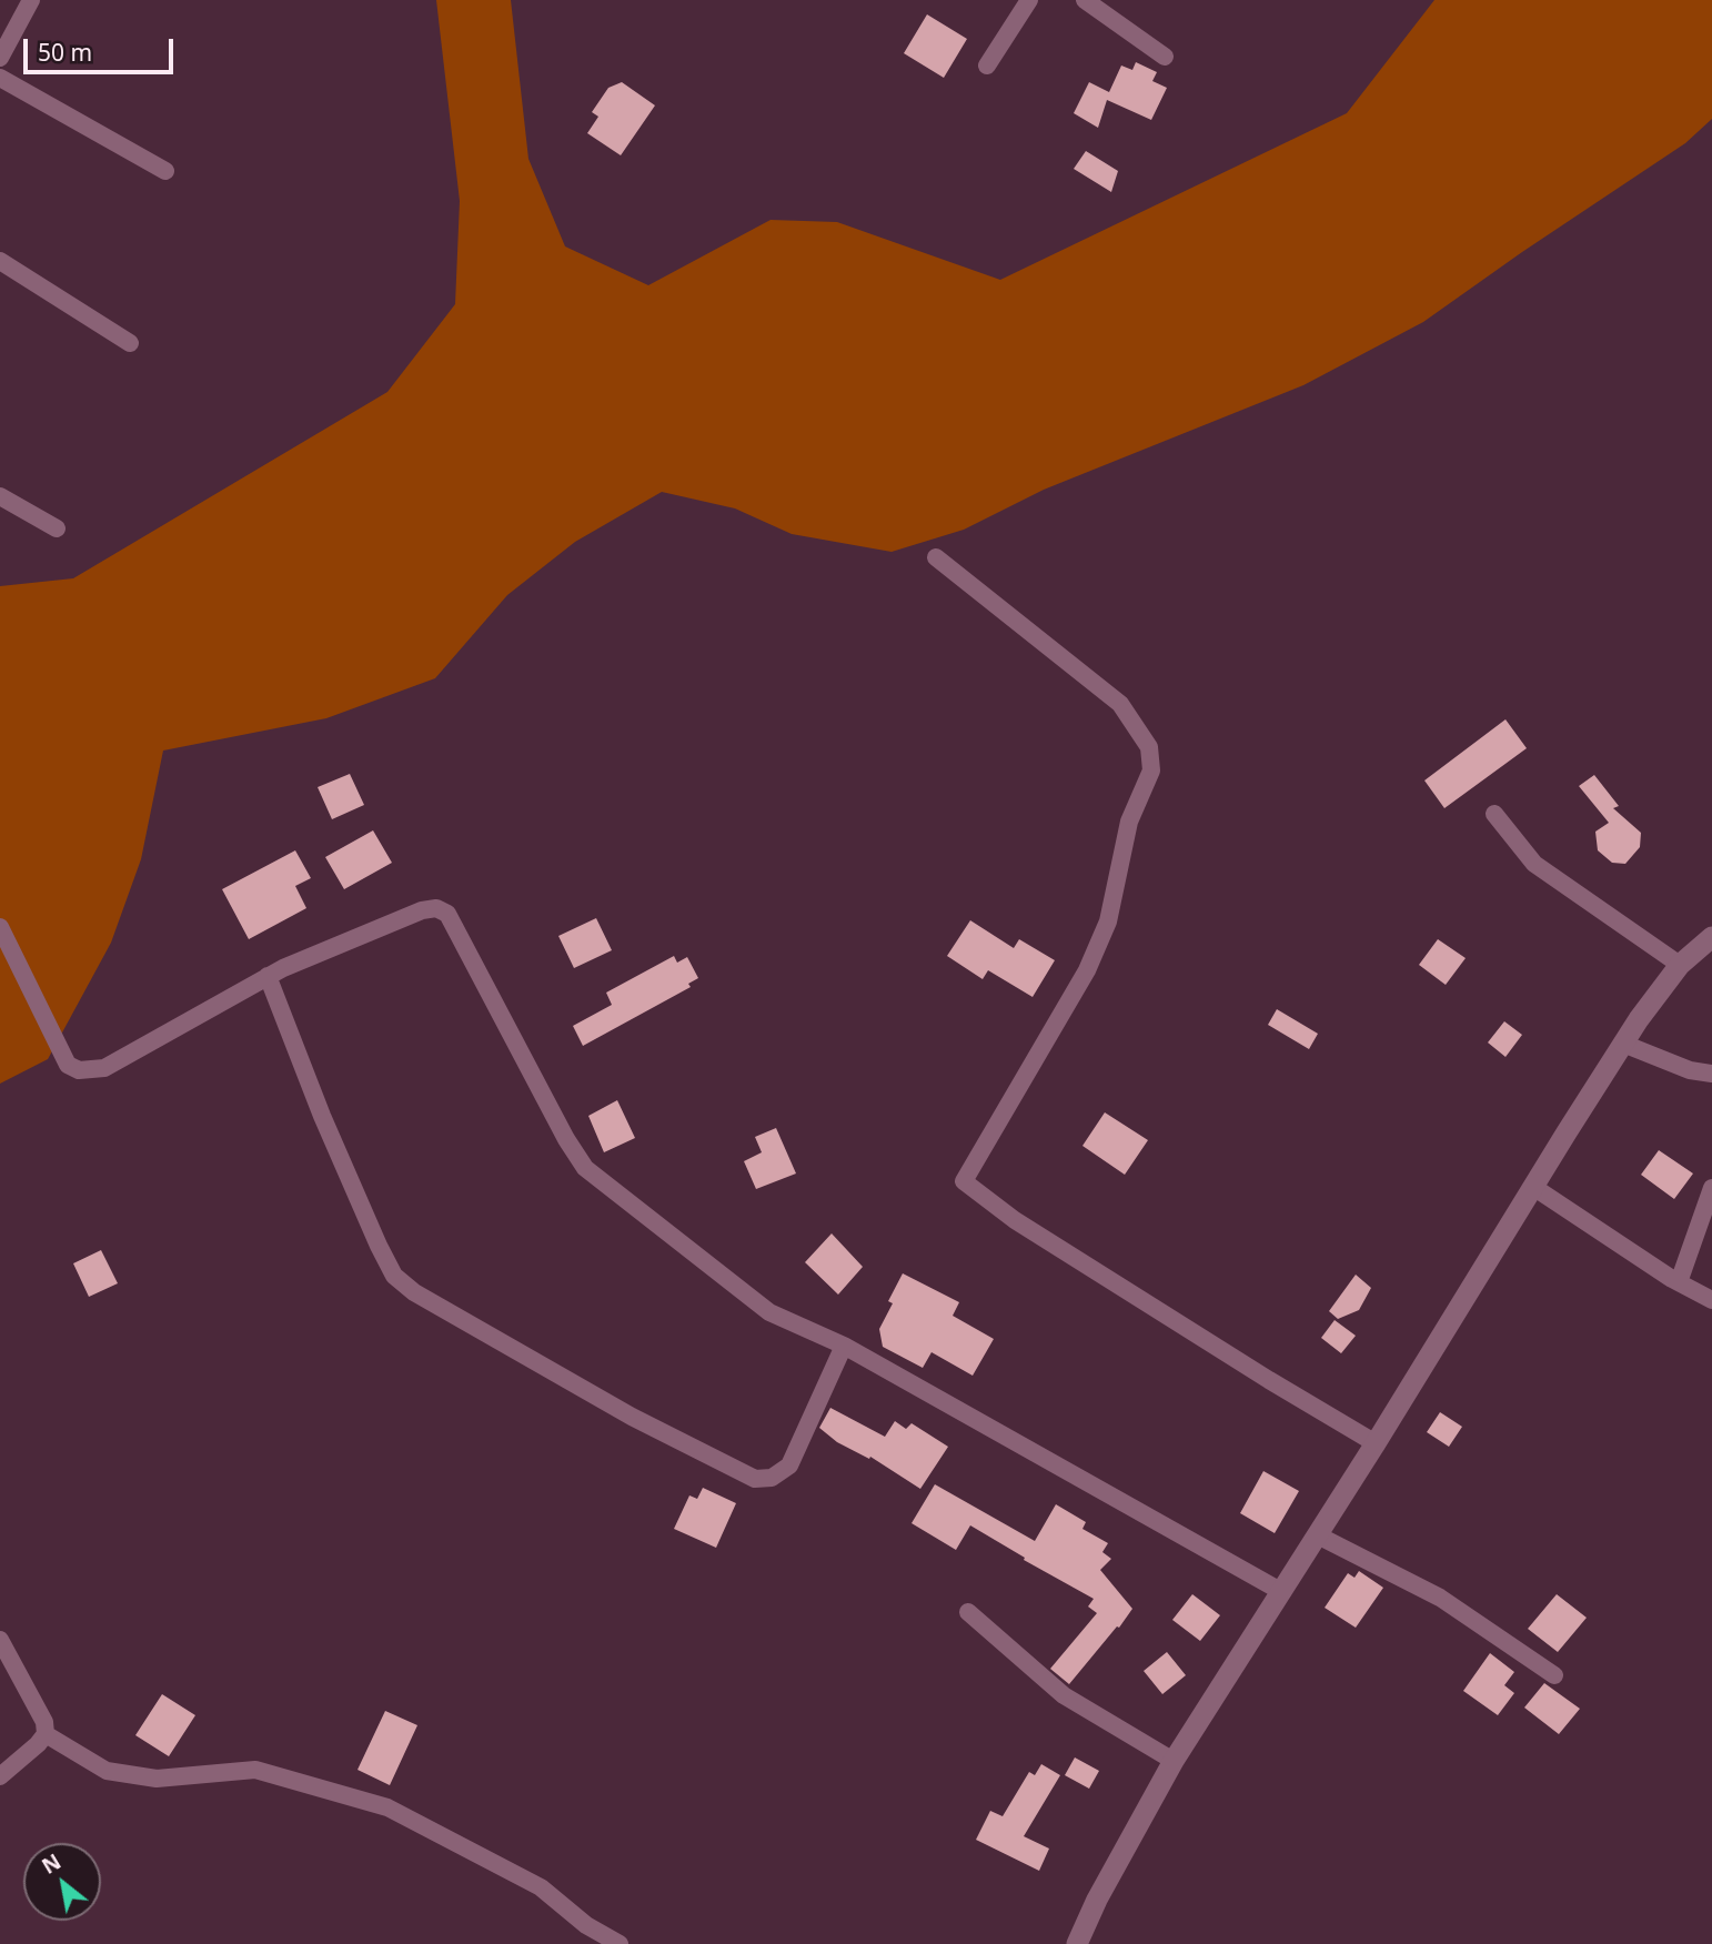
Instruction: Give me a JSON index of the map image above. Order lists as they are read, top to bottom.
{
  "scale_bar": "50 m",
  "north": "top left"
}
